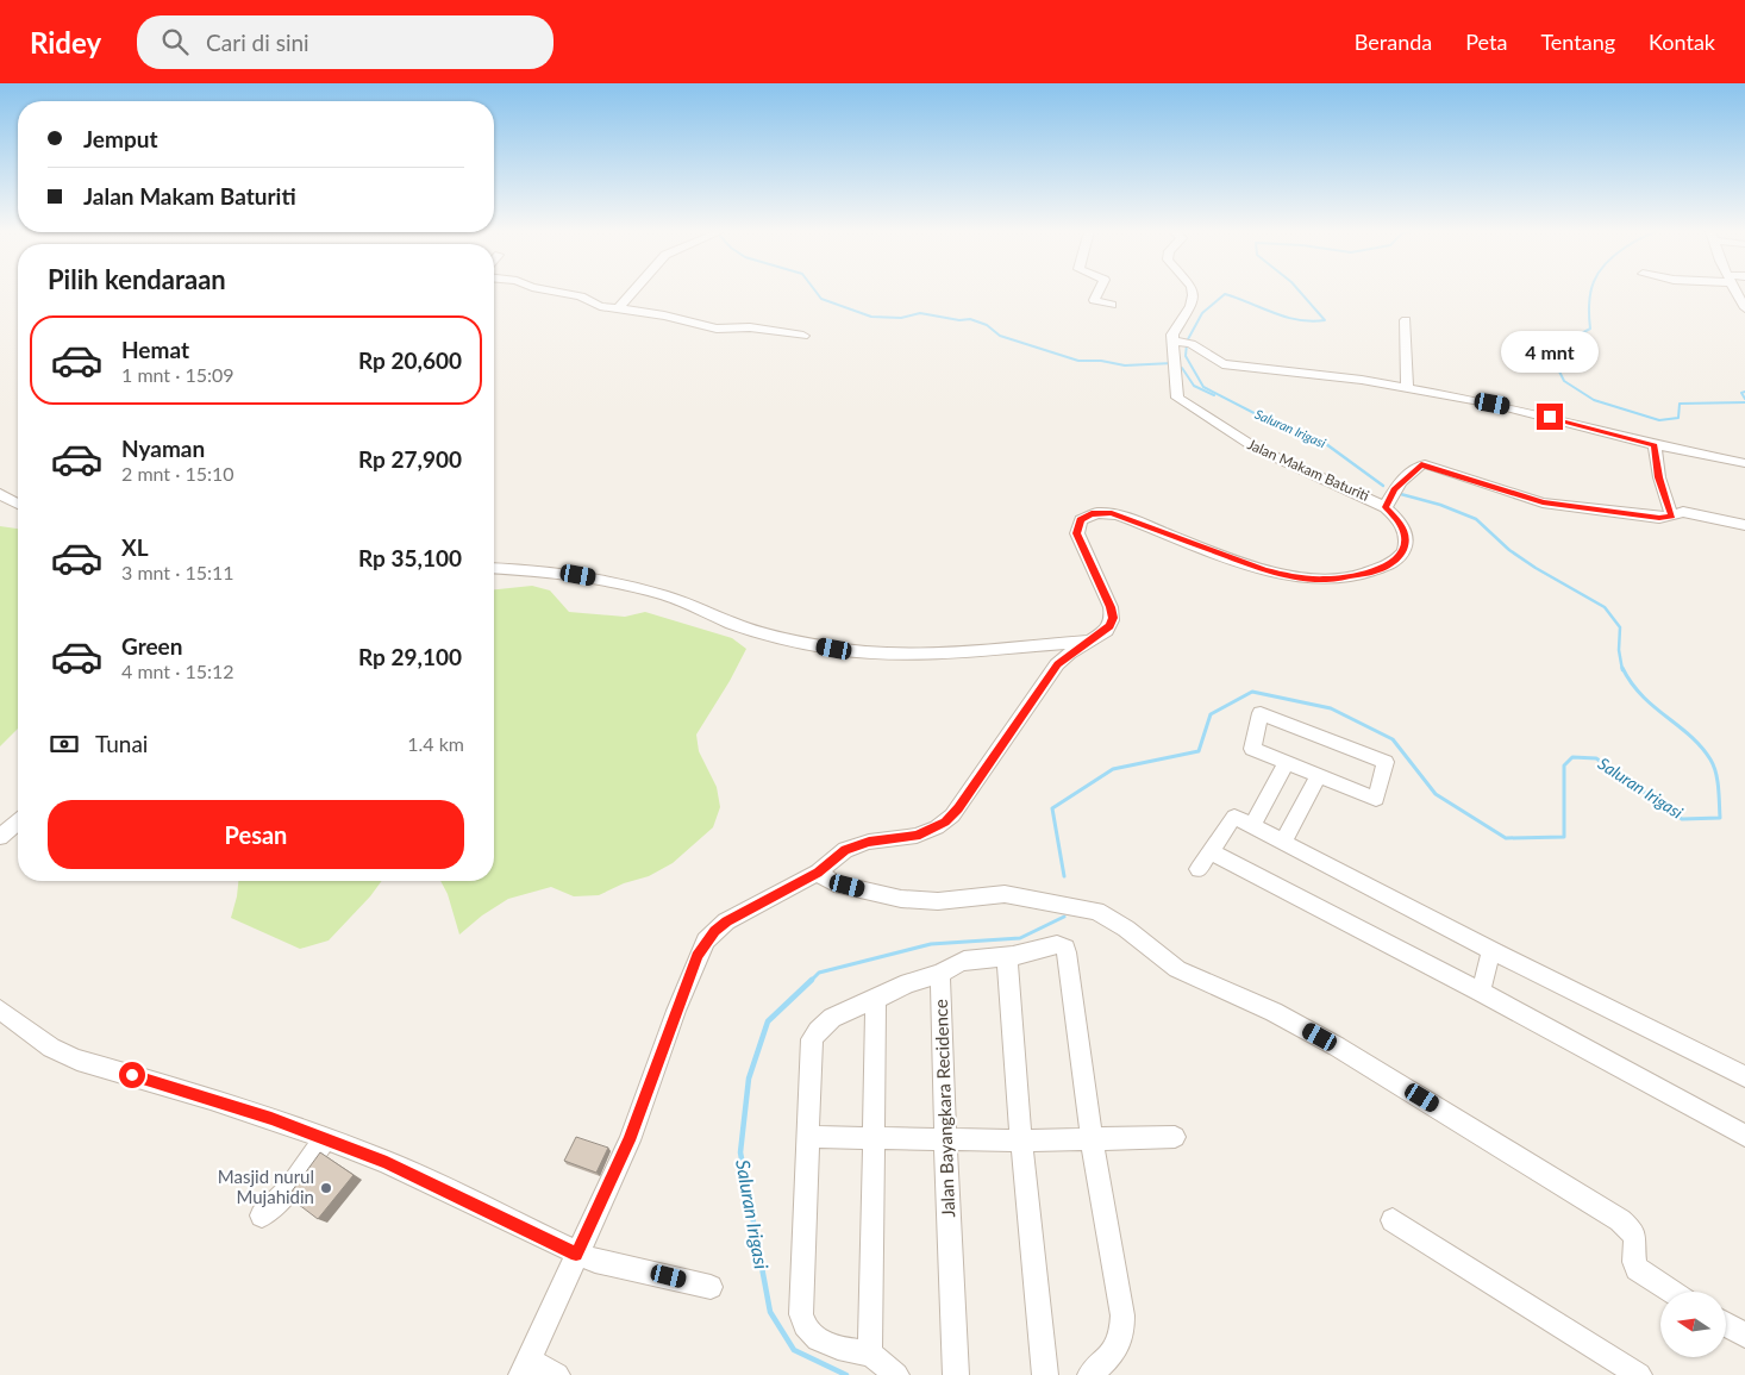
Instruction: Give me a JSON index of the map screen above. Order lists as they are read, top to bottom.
{
  "streets": {
    "street": ["Jalan Makam Baturiti", "Jalan Bayangkara Recidence"]
  },
  "water": ["Saluran Irigasi"],
  "places": ["Masjid nurul Mujahidin"],
  "north": "left",
  "page": {
    "header": "Ridey",
    "search": "Cari di sini",
    "nav": [
      "Beranda",
      "Peta",
      "Tentang",
      "Kontak"
    ],
    "banner": ["Jemput", "Jalan Makam Baturiti"],
    "heading": "Pilih kendaraan",
    "list": [
      {
        "name": "Hemat",
        "note": "1 mnt · 15:09",
        "value": "Rp 20,600"
      },
      {
        "name": "Nyaman",
        "note": "2 mnt · 15:10",
        "value": "Rp 27,900"
      },
      {
        "name": "XL",
        "note": "3 mnt · 15:11",
        "value": "Rp 35,100"
      },
      {
        "name": "Green",
        "note": "4 mnt · 15:12",
        "value": "Rp 29,100"
      }
    ],
    "bubble": "4 mnt",
    "pay": ["Tunai", "1.4 km"],
    "buttons": "Pesan"
  }
}
